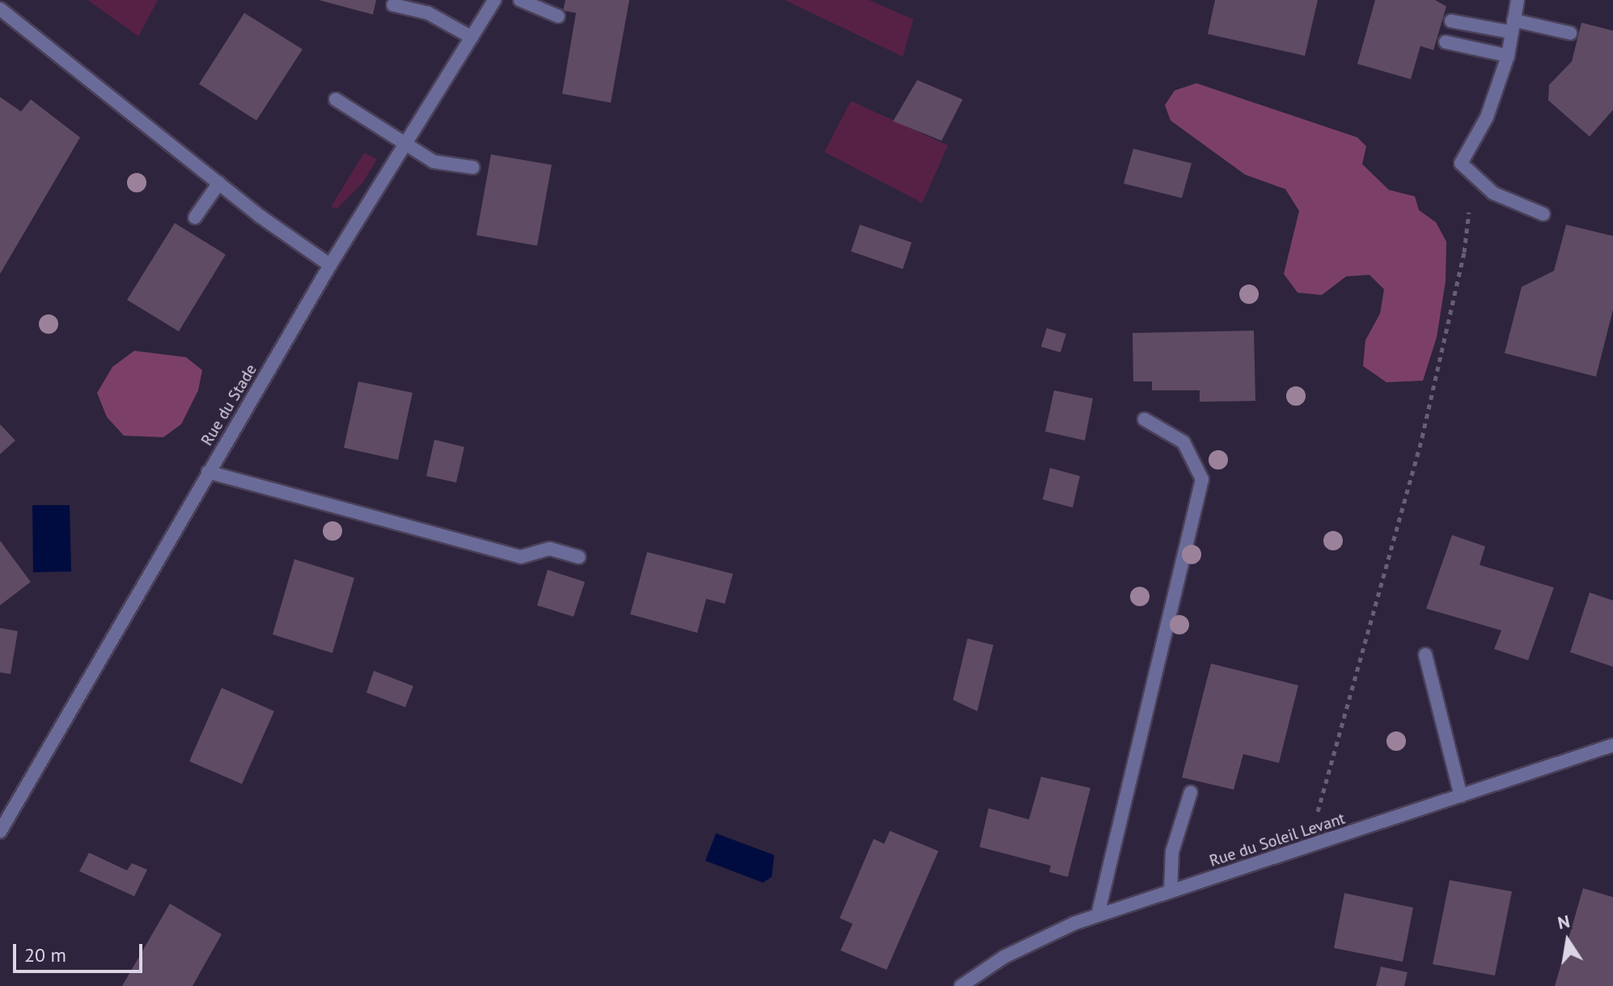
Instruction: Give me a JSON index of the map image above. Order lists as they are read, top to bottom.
{
  "streets": {
    "street": ["Rue du Stade", "Rue du Soleil Levant"]
  },
  "scale_bar": "20 m",
  "north": "top"
}
